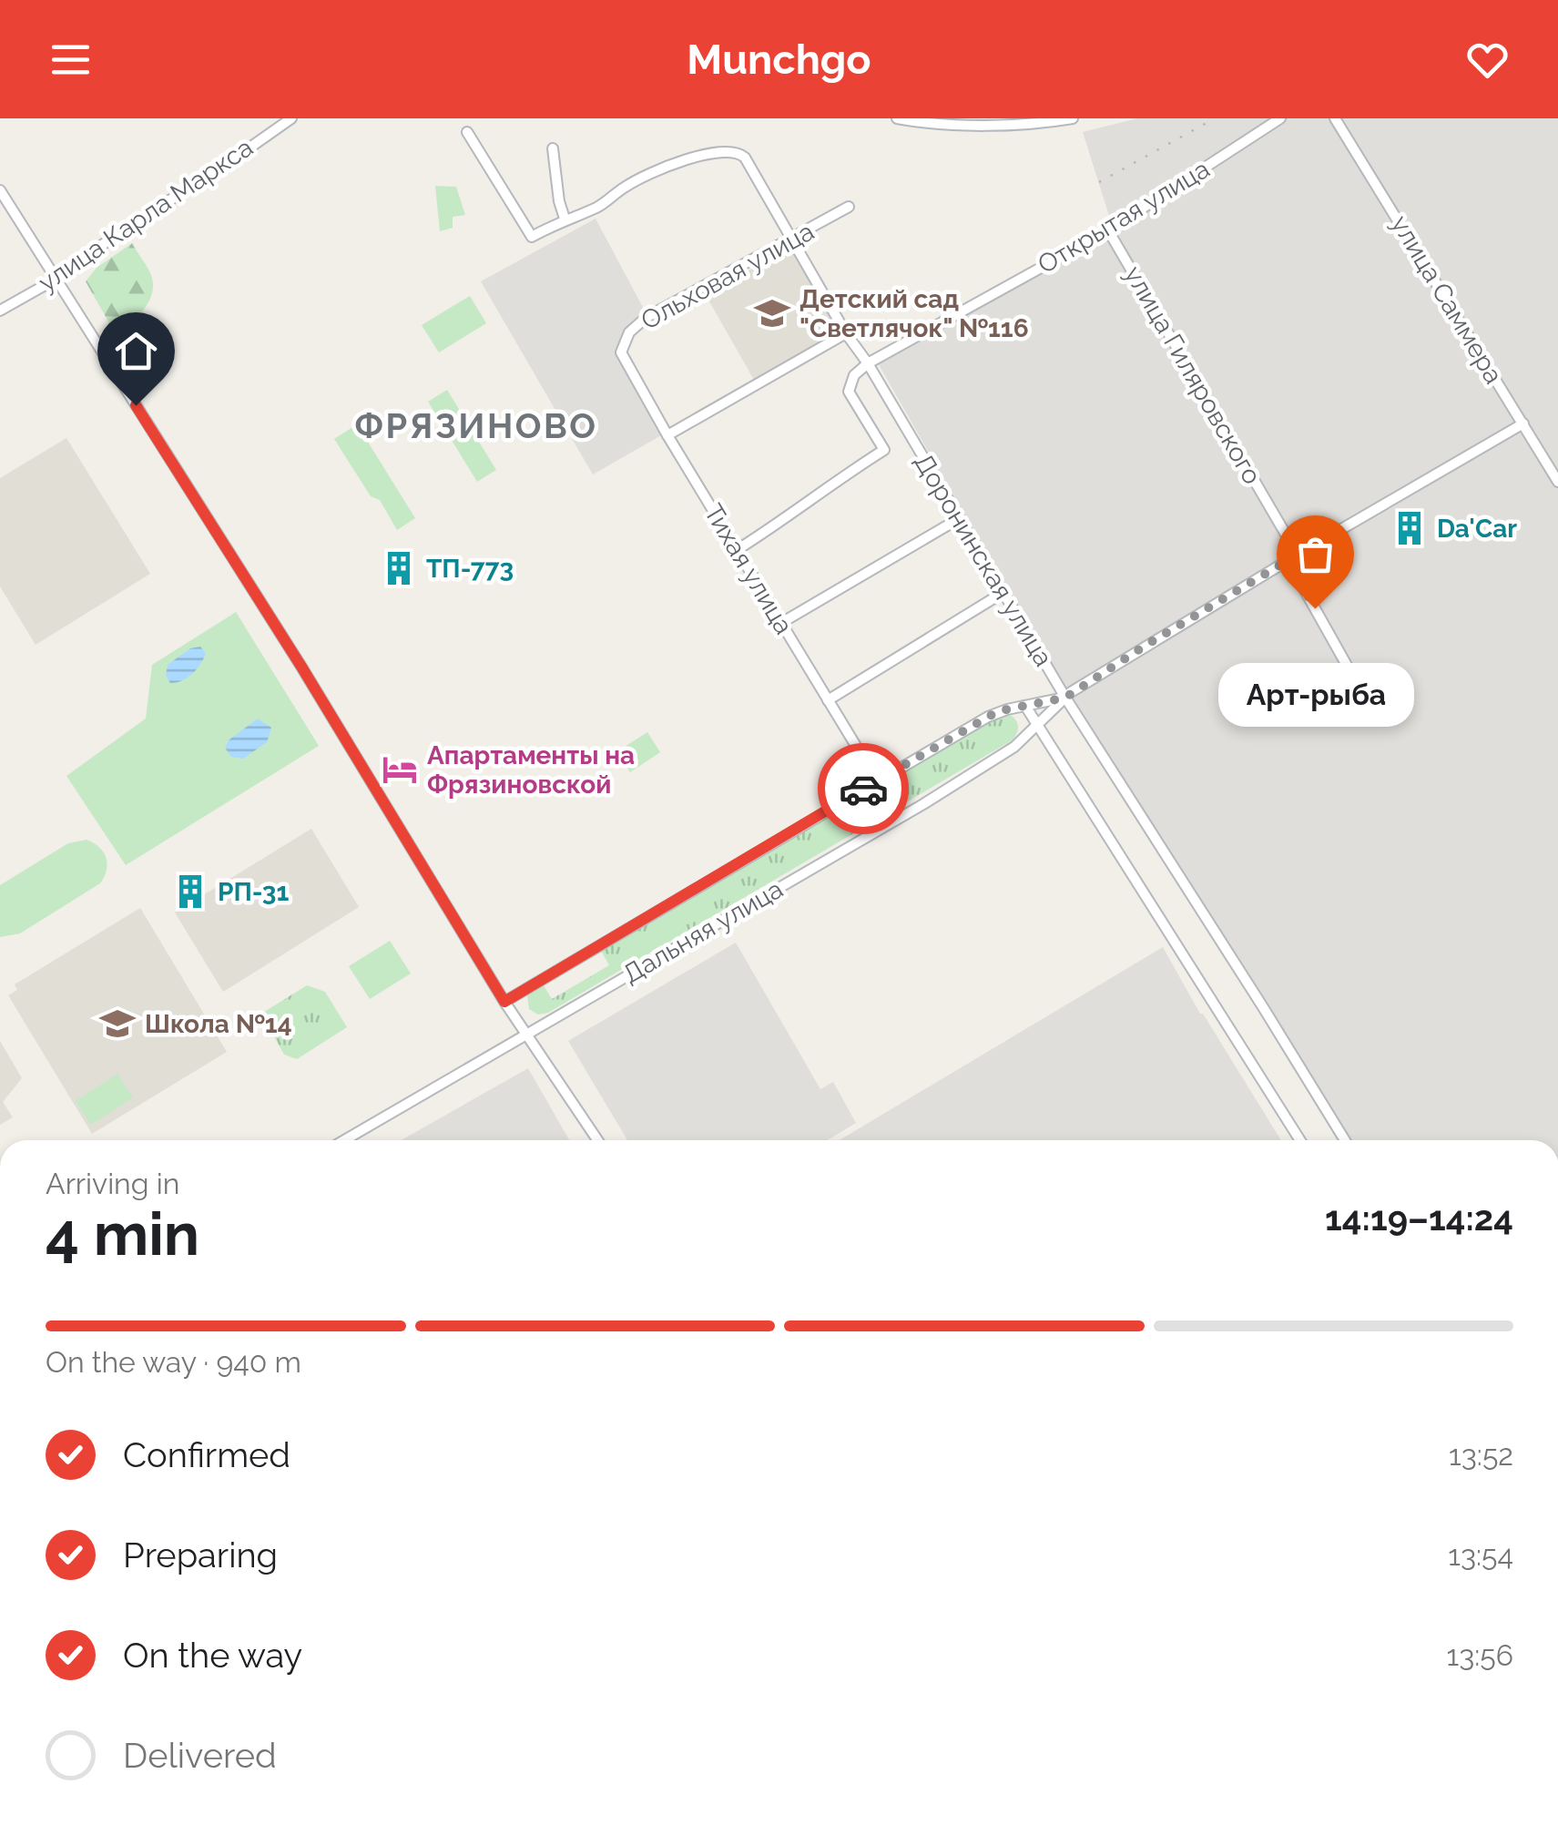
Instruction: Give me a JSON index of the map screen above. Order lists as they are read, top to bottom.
{
  "streets": {
    "street": [
      "улица Карла Маркса",
      "Открытая улица",
      "Ольховая улица",
      "улица Саммера",
      "улица Гиляровского",
      "Доронинская улица",
      "Тихая улица",
      "Дальняя улица"
    ]
  },
  "crossings": [
    ["Открытая улица", "улица Гиляровского"],
    ["Открытая улица", "Доронинская улица"],
    ["Ольховая улица", "Доронинская улица"],
    ["Ольховая улица", "Тихая улица"],
    ["улица Саммера", "Дальняя улица"],
    ["улица Гиляровского", "Дальняя улица"],
    ["Доронинская улица", "Дальняя улица"],
    ["Тихая улица", "Дальняя улица"]
  ],
  "districts": ["ФРЯЗИНОВО"],
  "places": {
    "school or university": ["Детский сад \"Светлячок\" №116", "Школа №14"],
    "building": ["Da'Car", "ТП-773", "РП-31"],
    "other": ["Арт-рыба"],
    "hotel": ["Апартаменты на Фрязиновской"]
  },
  "page": {
    "header": "Munchgo",
    "bubble": "Арт-рыба",
    "heading": ["4 min", "Arriving in", "14:19–14:24"],
    "bar": "On the way · 940 m",
    "list": [
      ["Confirmed", "13:52"],
      ["Preparing", "13:54"],
      ["On the way", "13:56"],
      "Delivered"
    ]
  }
}
